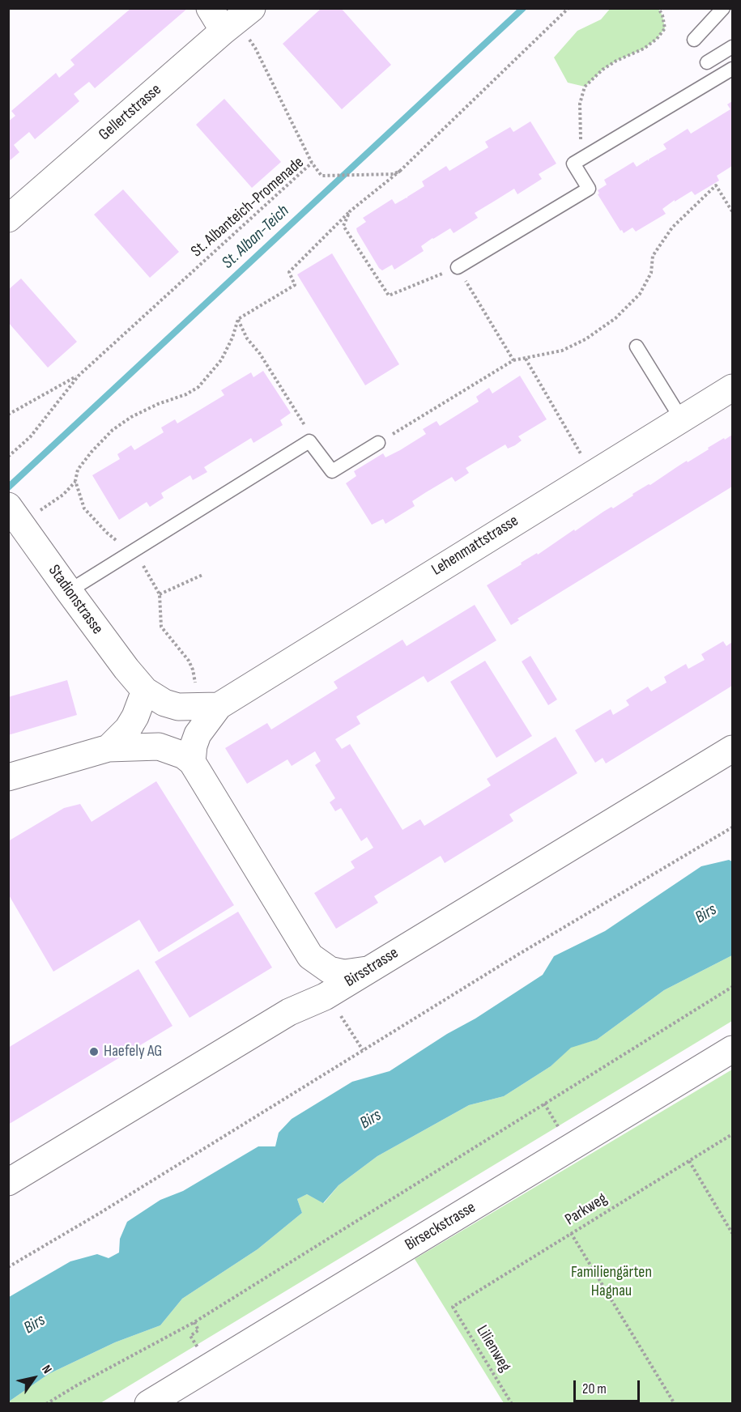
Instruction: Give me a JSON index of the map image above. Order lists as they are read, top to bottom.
{
  "streets": {
    "street": [
      "Gellertstrasse",
      "Lehenmattstrasse",
      "Stadionstrasse",
      "Birsstrasse",
      "Birseckstrasse"
    ],
    "path": ["St. Albanteich-Promenade", "Parkweg", "Lilienweg"]
  },
  "crossings": [
    ["Parkweg", "Lilienweg"]
  ],
  "water": ["St. Alban-Teich", "Birs"],
  "parks": ["Familiengärten Hagnau"],
  "places": ["Haefely AG"],
  "scale_bar": "20 m",
  "north": "top right"
}
